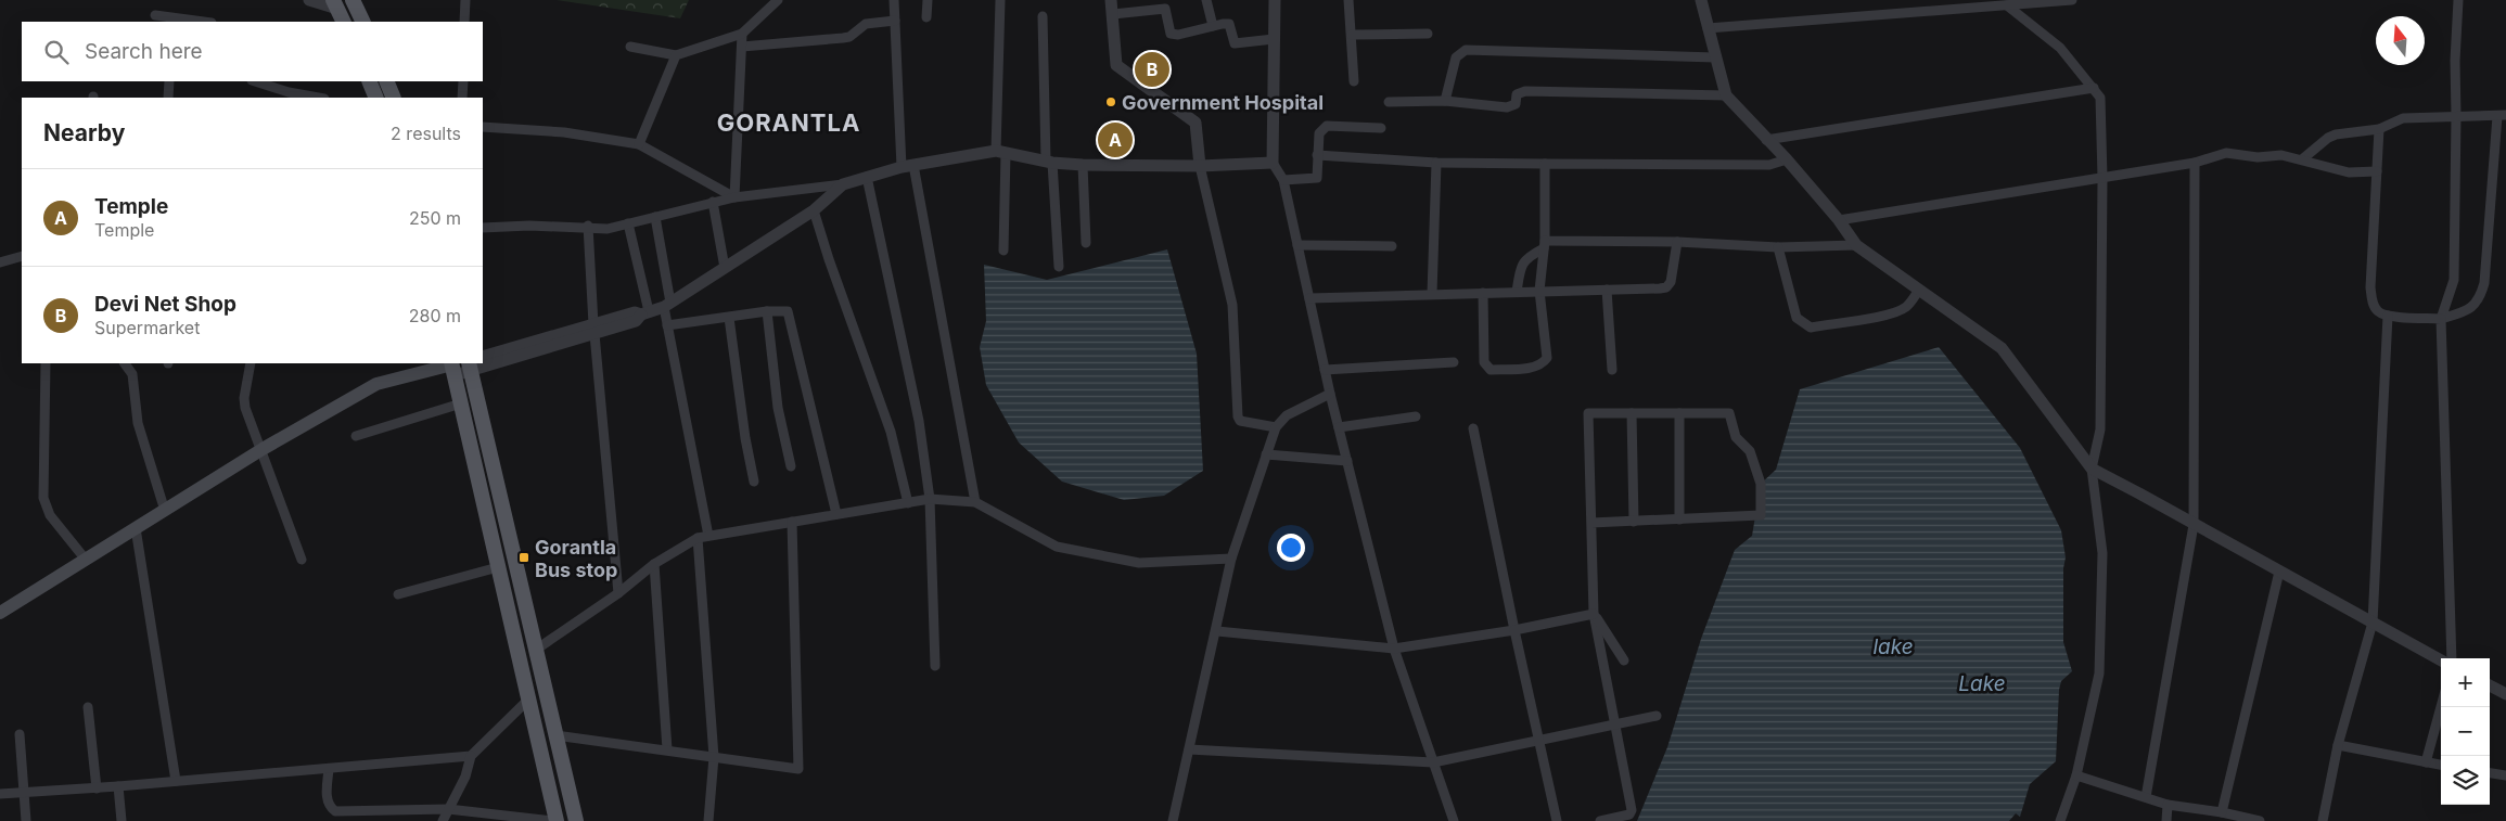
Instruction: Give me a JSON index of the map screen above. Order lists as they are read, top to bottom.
{
  "districts": ["GORANTLA"],
  "water": ["lake", "Lake"],
  "places": {
    "other": ["Government Hospital"],
    "transit": ["Gorantla Bus stop"]
  },
  "north": "top",
  "page": {
    "search": "Search here",
    "pins": ["B", "A"],
    "heading": ["Nearby", "2 results"],
    "list": [
      {
        "mark": "A",
        "name": "Temple",
        "note": "Temple",
        "value": "250 m"
      },
      {
        "mark": "B",
        "name": "Devi Net Shop",
        "note": "Supermarket",
        "value": "280 m"
      }
    ],
    "map_buttons": ["+", "−"]
  }
}
